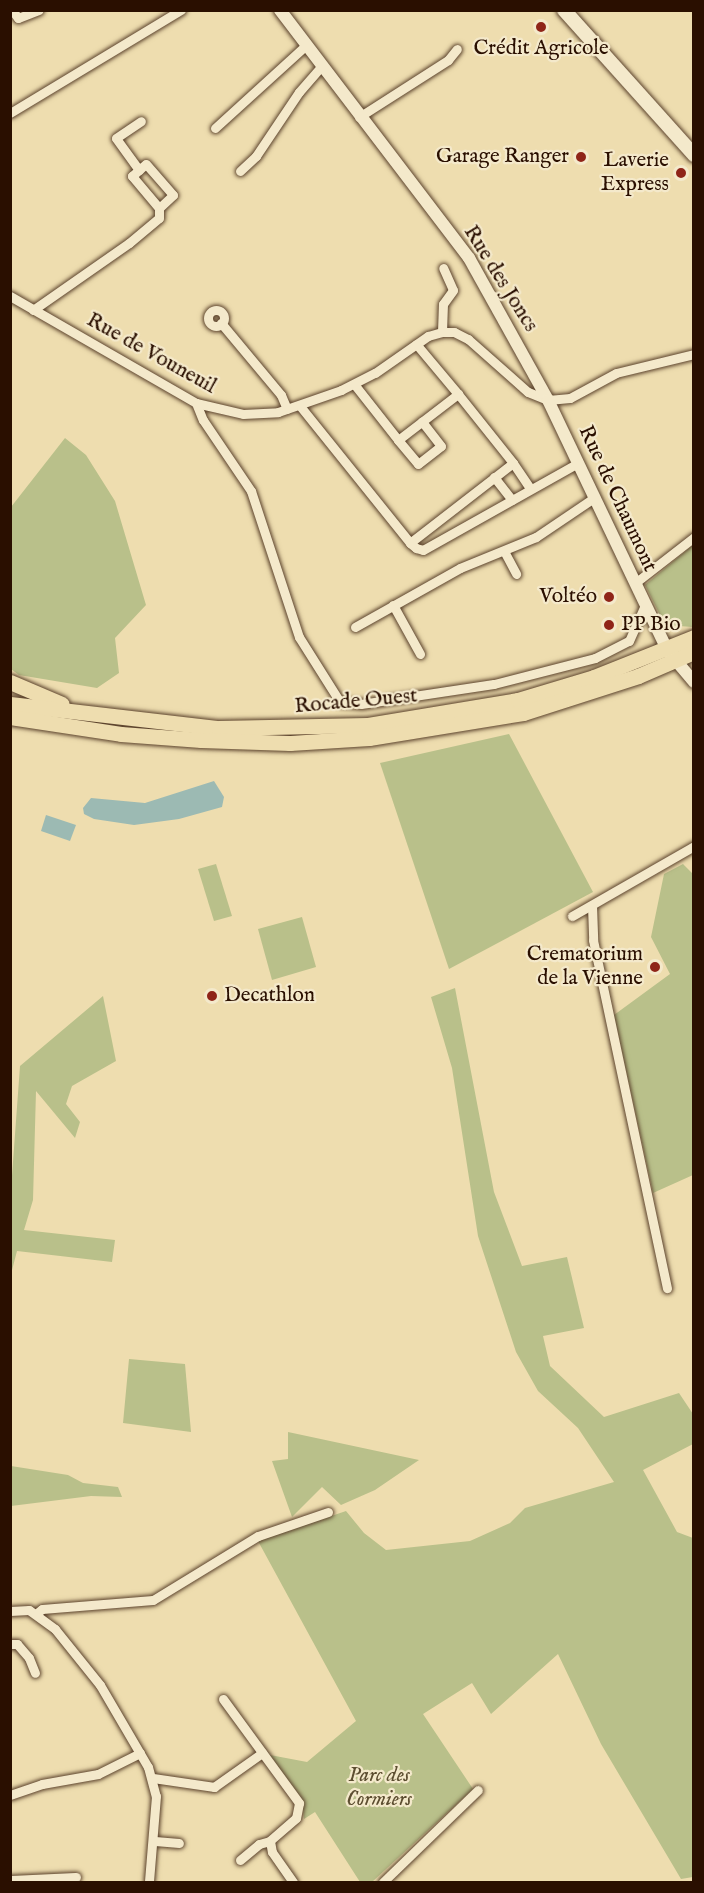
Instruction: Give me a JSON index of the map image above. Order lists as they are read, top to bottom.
{
  "streets": {
    "main road": ["Rocade Ouest"],
    "street": ["Rue des Joncs", "Rue de Vouneuil", "Rue de Chaumont"]
  },
  "crossings": [
    ["Rue des Joncs", "Rue de Chaumont"],
    ["Rue de Chaumont", "Rocade Ouest"]
  ],
  "parks": ["Parc des Cormiers"],
  "places": [
    "Crédit Agricole",
    "Garage Ranger",
    "Laverie Express",
    "Voltéo",
    "PP Bio",
    "Crematorium de la Vienne",
    "Decathlon"
  ]
}
